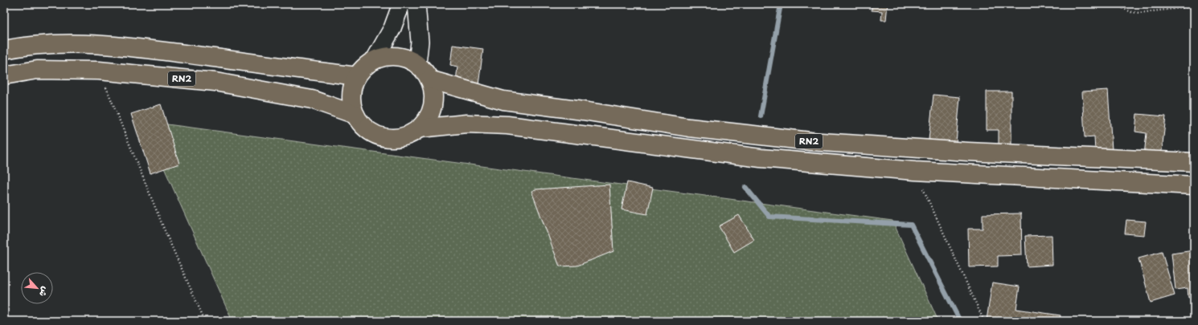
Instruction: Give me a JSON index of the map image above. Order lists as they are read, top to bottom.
{
  "streets": {
    "highway": ["RN2"]
  },
  "north": "bottom right"
}
